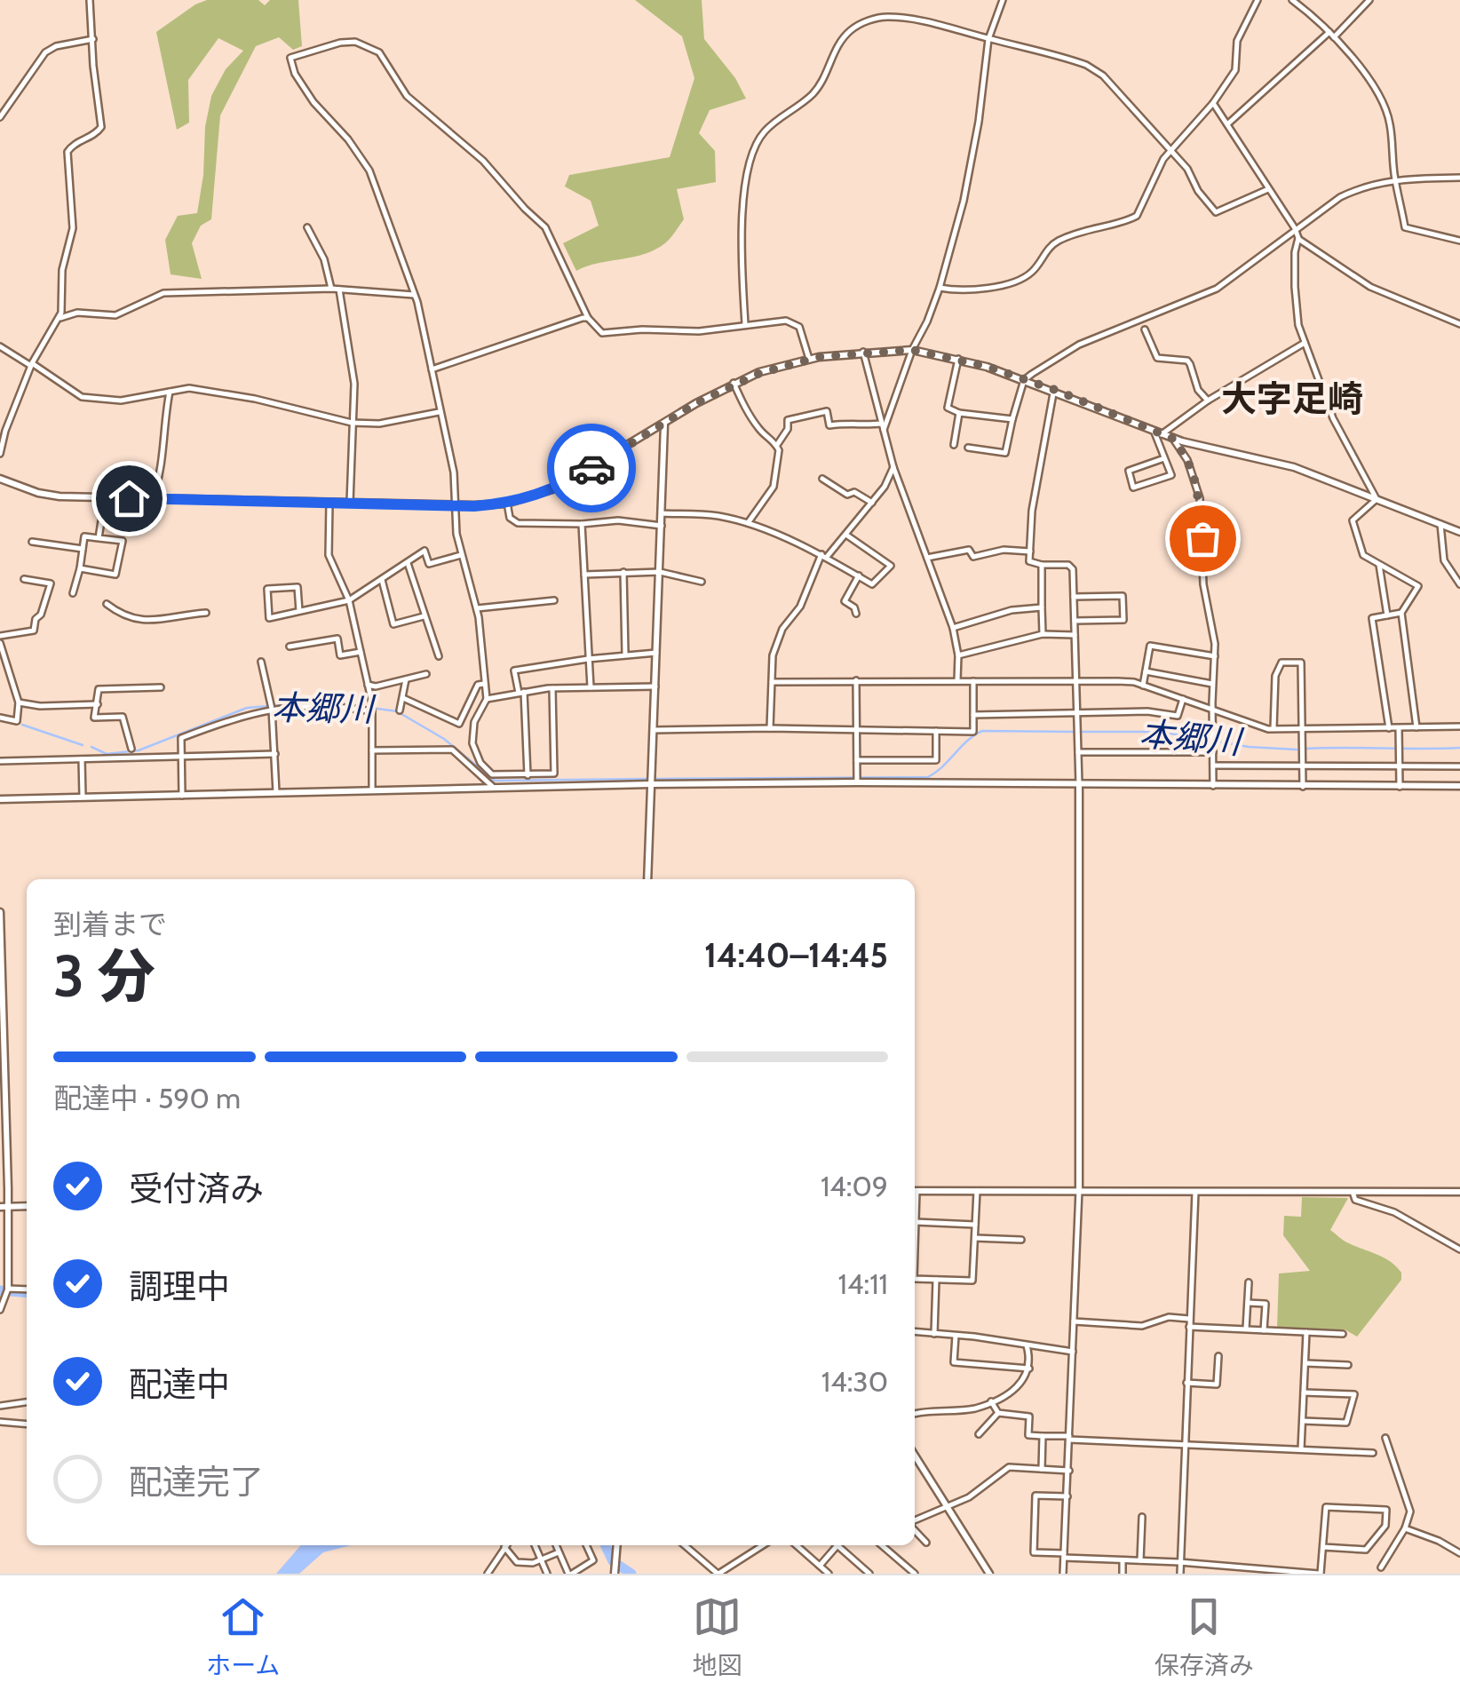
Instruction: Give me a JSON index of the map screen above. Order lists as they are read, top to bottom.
{
  "districts": ["大字足崎"],
  "water": ["本郷川"],
  "page": {
    "heading": ["3 分", "到着まで", "14:40–14:45"],
    "bar": "配達中 · 590 m",
    "list": [
      ["受付済み", "14:09"],
      ["調理中", "14:11"],
      ["配達中", "14:30"],
      "配達完了"
    ],
    "tabs": ["ホーム", "地図", "保存済み"]
  }
}
